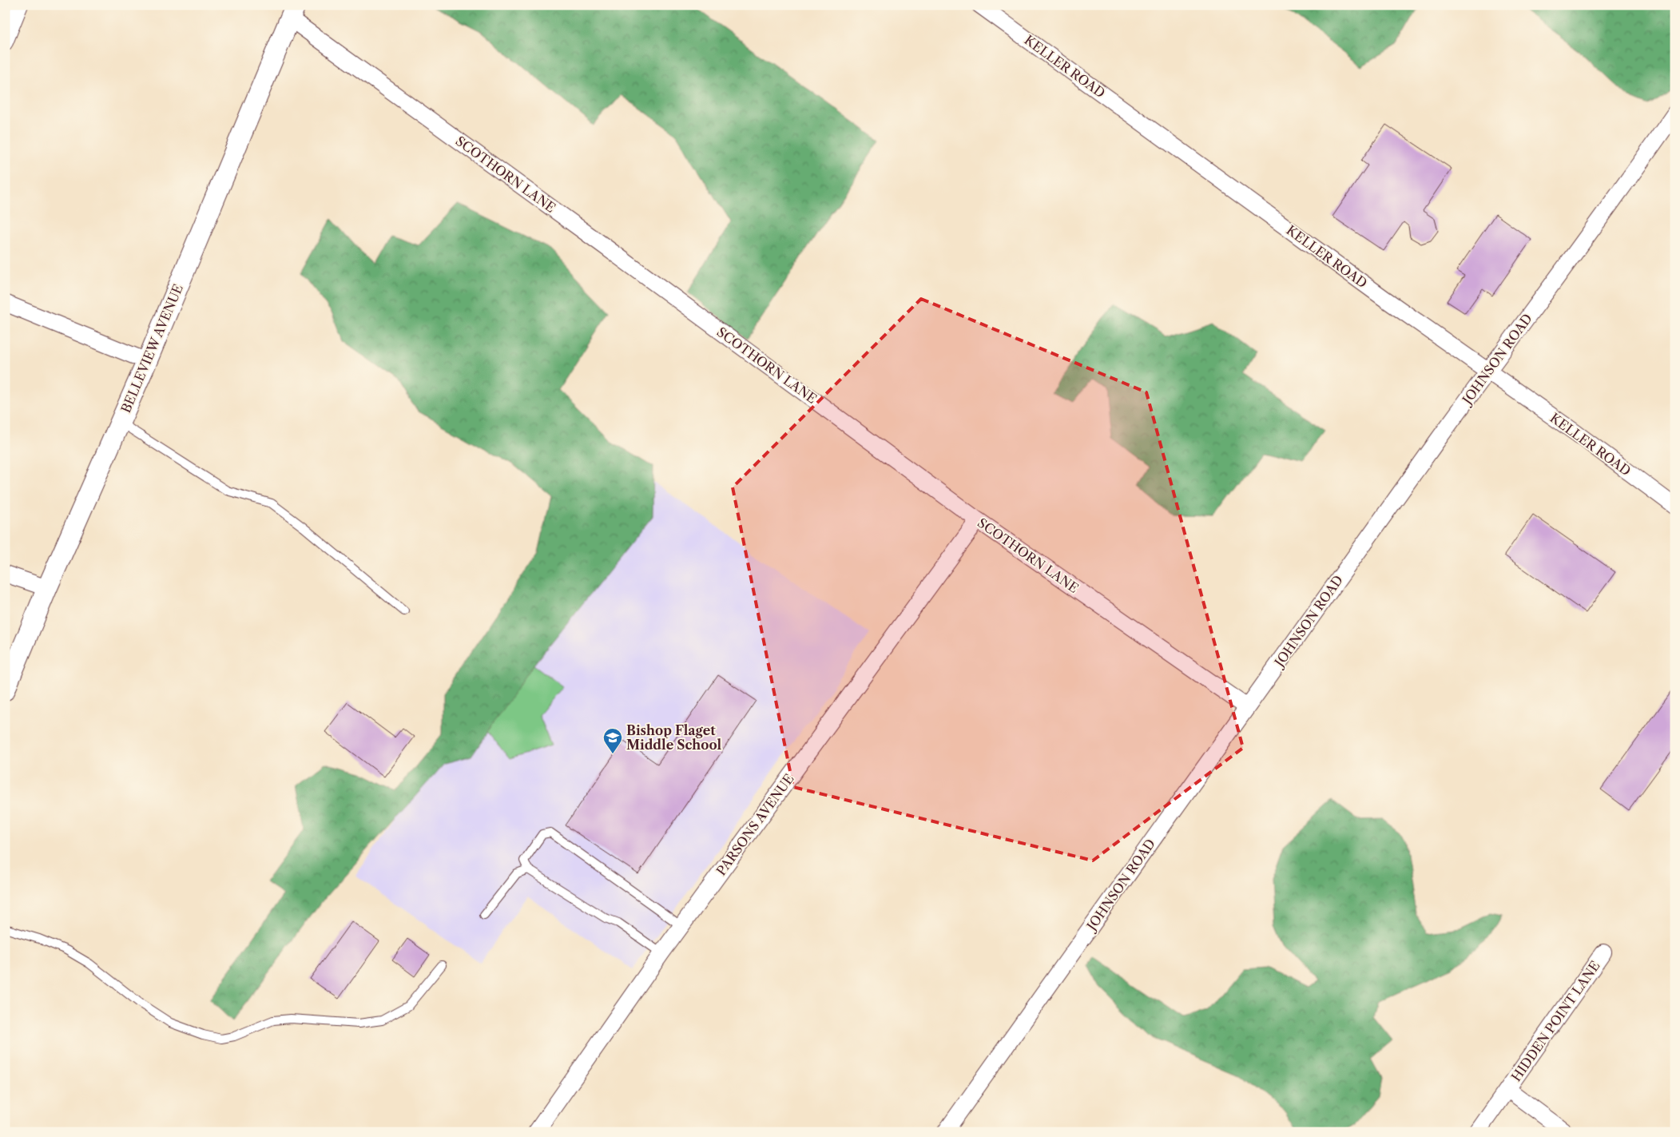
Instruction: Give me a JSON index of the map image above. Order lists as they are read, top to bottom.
{
  "streets": {
    "street": [
      "KELLER ROAD",
      "SCOTHORN LANE",
      "BELLEVIEW AVENUE",
      "JOHNSON ROAD",
      "PARSONS AVENUE",
      "HIDDEN POINT LANE"
    ]
  },
  "crossings": [
    ["KELLER ROAD", "JOHNSON ROAD"],
    ["SCOTHORN LANE", "BELLEVIEW AVENUE"],
    ["SCOTHORN LANE", "JOHNSON ROAD"],
    ["SCOTHORN LANE", "PARSONS AVENUE"]
  ],
  "places": {
    "school or university": ["Bishop Flaget Middle School"]
  }
}
